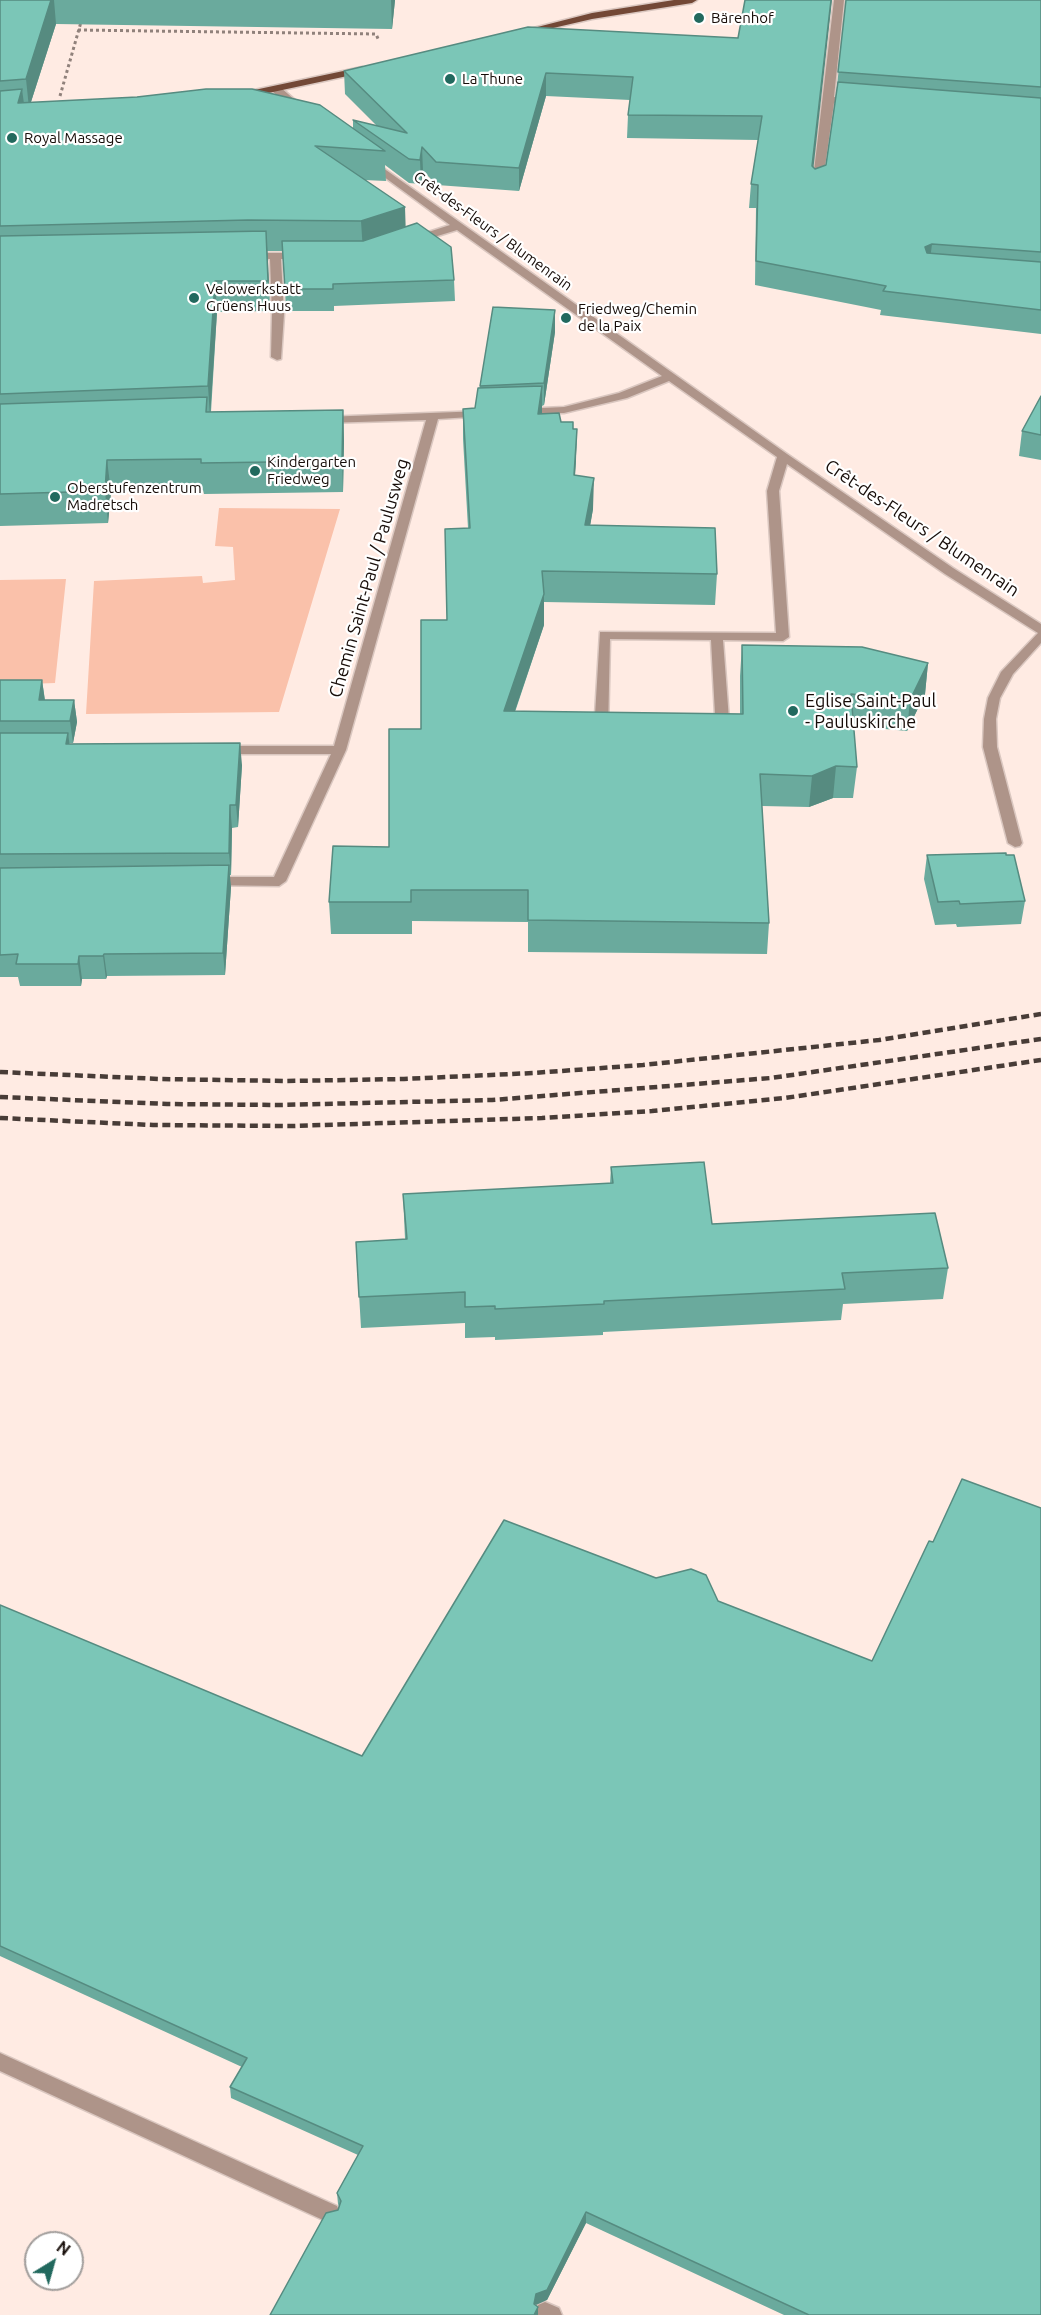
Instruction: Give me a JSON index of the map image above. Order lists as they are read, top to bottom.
{
  "streets": {
    "street": ["Crêt-des-Fleurs / Blumenrain", "Chemin Saint-Paul / Paulusweg"]
  },
  "places": [
    "Bärenhof",
    "La Thune",
    "Royal Massage",
    "Velowerkstatt Grüens Huus",
    "Friedweg/Chemin de la Paix",
    "Kindergarten Friedweg",
    "Oberstufenzentrum Madretsch",
    "Eglise Saint-Paul - Pauluskirche"
  ],
  "north": "top right"
}
